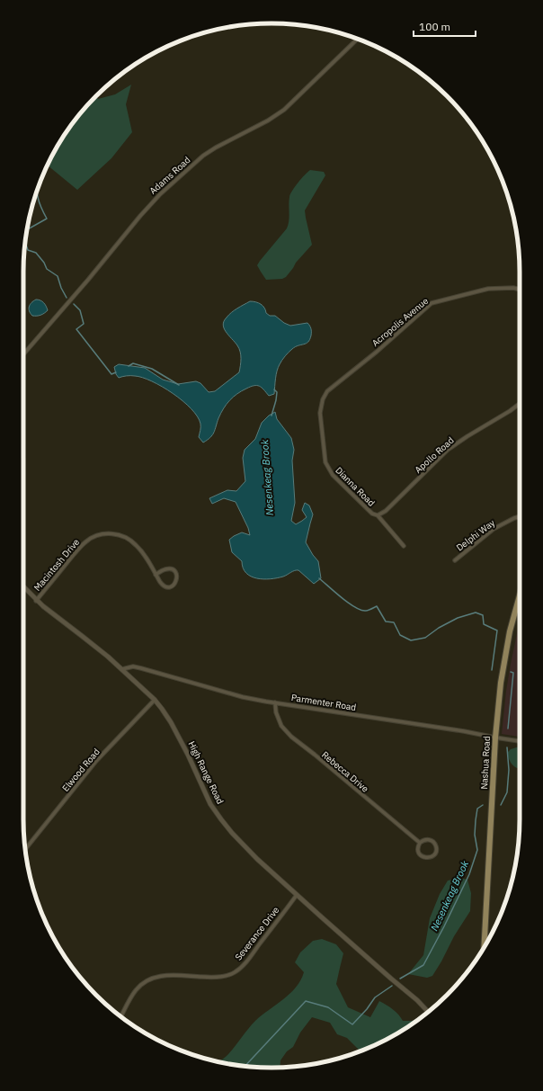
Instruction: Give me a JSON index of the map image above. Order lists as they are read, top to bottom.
{
  "streets": {
    "main road": ["Nashua Road"],
    "street": [
      "Adams Road",
      "Acropolis Avenue",
      "Apollo Road",
      "Dianna Road",
      "Delphi Way",
      "Macintosh Drive",
      "Parmenter Road",
      "Elwood Road",
      "Rebecca Drive",
      "High Range Road",
      "Severance Drive"
    ]
  },
  "crossings": [
    ["Acropolis Avenue", "Dianna Road"],
    ["Apollo Road", "Dianna Road"],
    ["Macintosh Drive", "High Range Road"],
    ["Parmenter Road", "Nashua Road"],
    ["Parmenter Road", "Rebecca Drive"],
    ["Parmenter Road", "High Range Road"],
    ["Elwood Road", "High Range Road"],
    ["High Range Road", "Severance Drive"]
  ],
  "water": ["Nesenkeag Brook"],
  "scale_bar": "100 m"
}
